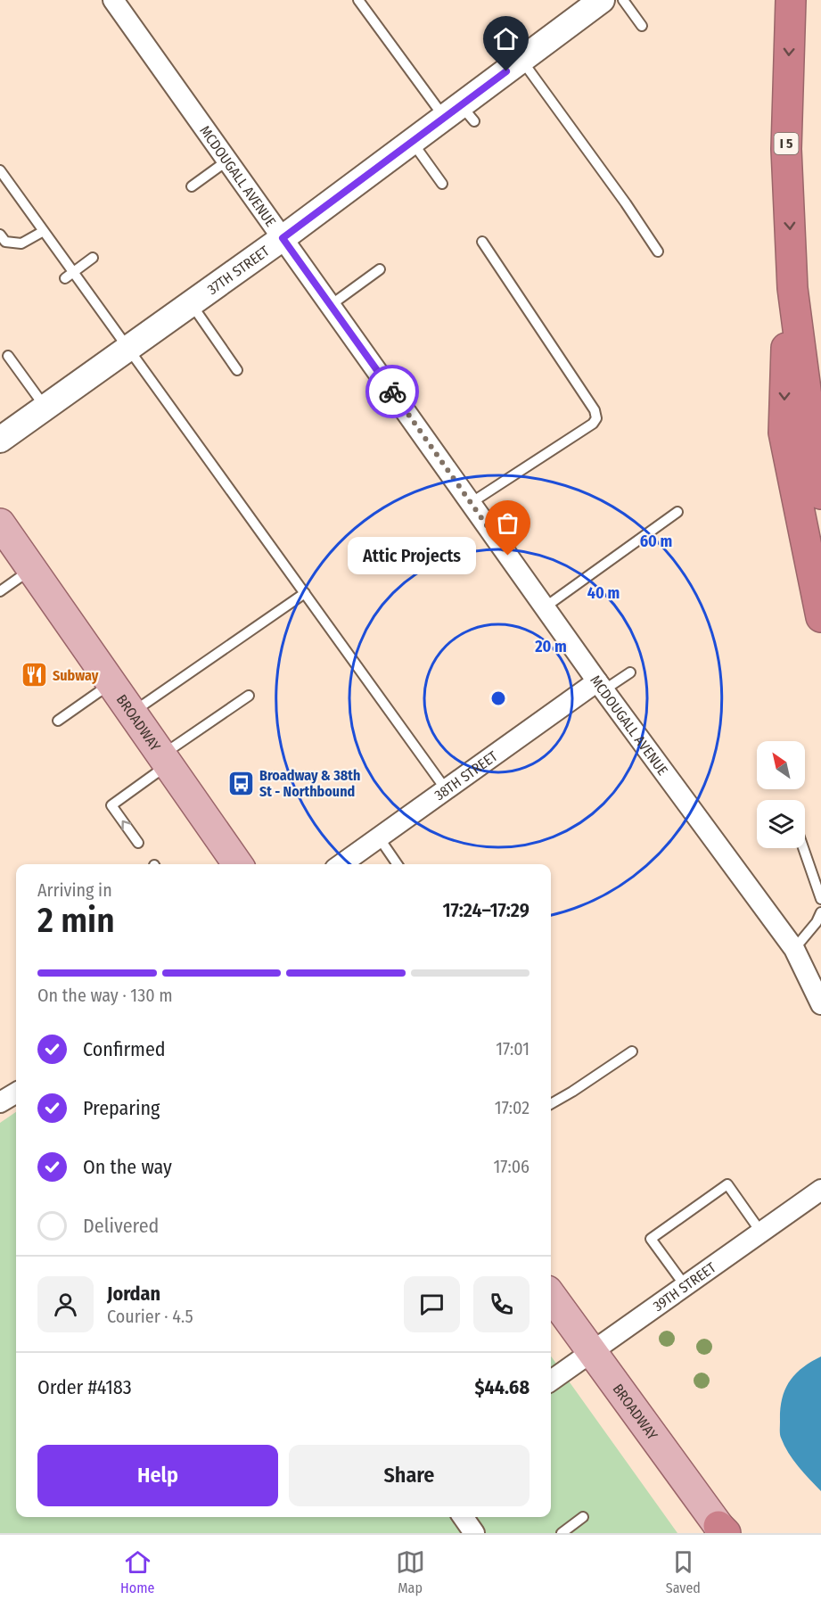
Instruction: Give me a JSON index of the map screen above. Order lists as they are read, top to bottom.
{
  "streets": {
    "highway": ["I 5"],
    "main road": ["BROADWAY"],
    "street": [
      "MCDOUGALL AVENUE",
      "37TH STREET",
      "38TH STREET",
      "39TH STREET"
    ]
  },
  "crossings": [
    ["MCDOUGALL AVENUE", "37TH STREET"],
    ["MCDOUGALL AVENUE", "38TH STREET"],
    ["BROADWAY", "39TH STREET"]
  ],
  "places": {
    "other": ["Attic Projects"],
    "restaurant": ["Subway"],
    "bus stop": ["Broadway & 38th St - Northbound"]
  },
  "north": "top left",
  "page": {
    "bubble": "Attic Projects",
    "heading": ["2 min", "Arriving in", "17:24–17:29"],
    "panel": [
      "Jordan",
      "Courier · 4.5",
      "Order #4183",
      "$44.68"
    ],
    "bar": "On the way · 130 m",
    "list": [
      ["Confirmed", "17:01"],
      ["Preparing", "17:02"],
      ["On the way", "17:06"],
      "Delivered"
    ],
    "buttons": ["Help", "Share"],
    "tabs": ["Home", "Map", "Saved"]
  },
  "rings": ["60 m", "40 m", "20 m"]
}
